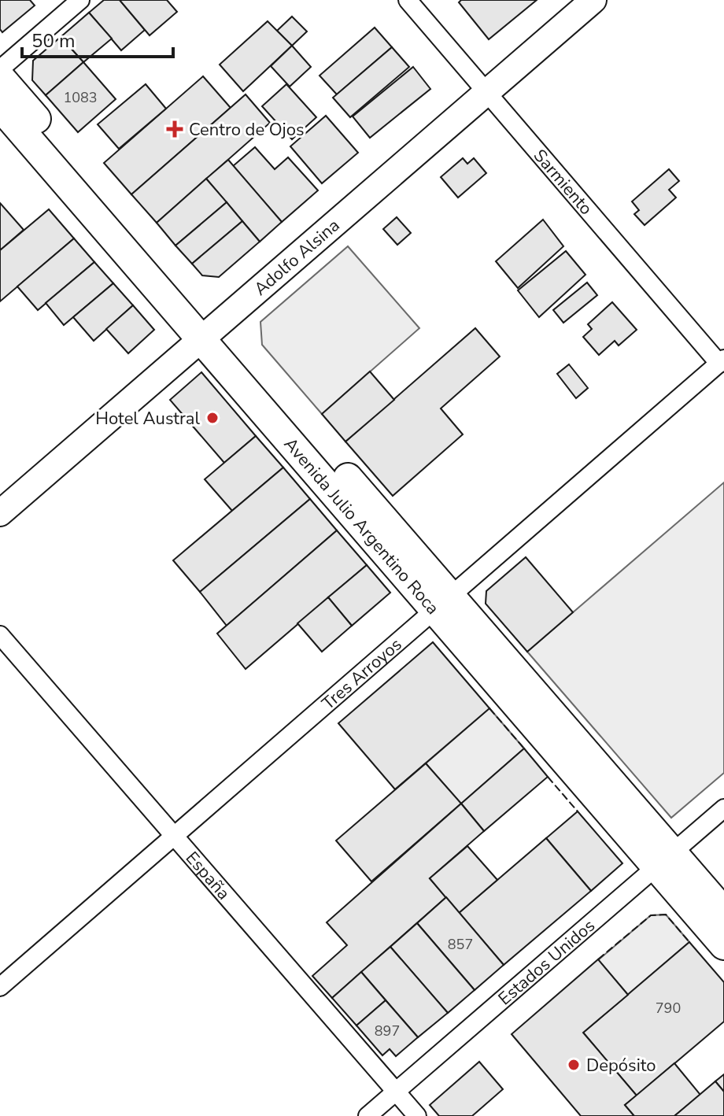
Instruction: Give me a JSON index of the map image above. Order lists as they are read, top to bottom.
{
  "streets": {
    "main road": ["Adolfo Alsina", "Avenida Julio Argentino Roca"],
    "street": [
      "Sarmiento",
      "Tres Arroyos",
      "España",
      "Estados Unidos"
    ]
  },
  "crossings": [
    ["Sarmiento", "Adolfo Alsina"],
    ["Sarmiento", "Tres Arroyos"],
    ["Adolfo Alsina", "Avenida Julio Argentino Roca"],
    ["Avenida Julio Argentino Roca", "Tres Arroyos"],
    ["Avenida Julio Argentino Roca", "Estados Unidos"],
    ["Tres Arroyos", "España"],
    ["España", "Estados Unidos"]
  ],
  "places": {
    "health": ["Centro de Ojos"],
    "other": ["Hotel Austral", "Depósito"]
  },
  "house_numbers": [
    "1083",
    "857",
    "790",
    "897"
  ],
  "scale_bar": "50 m"
}
